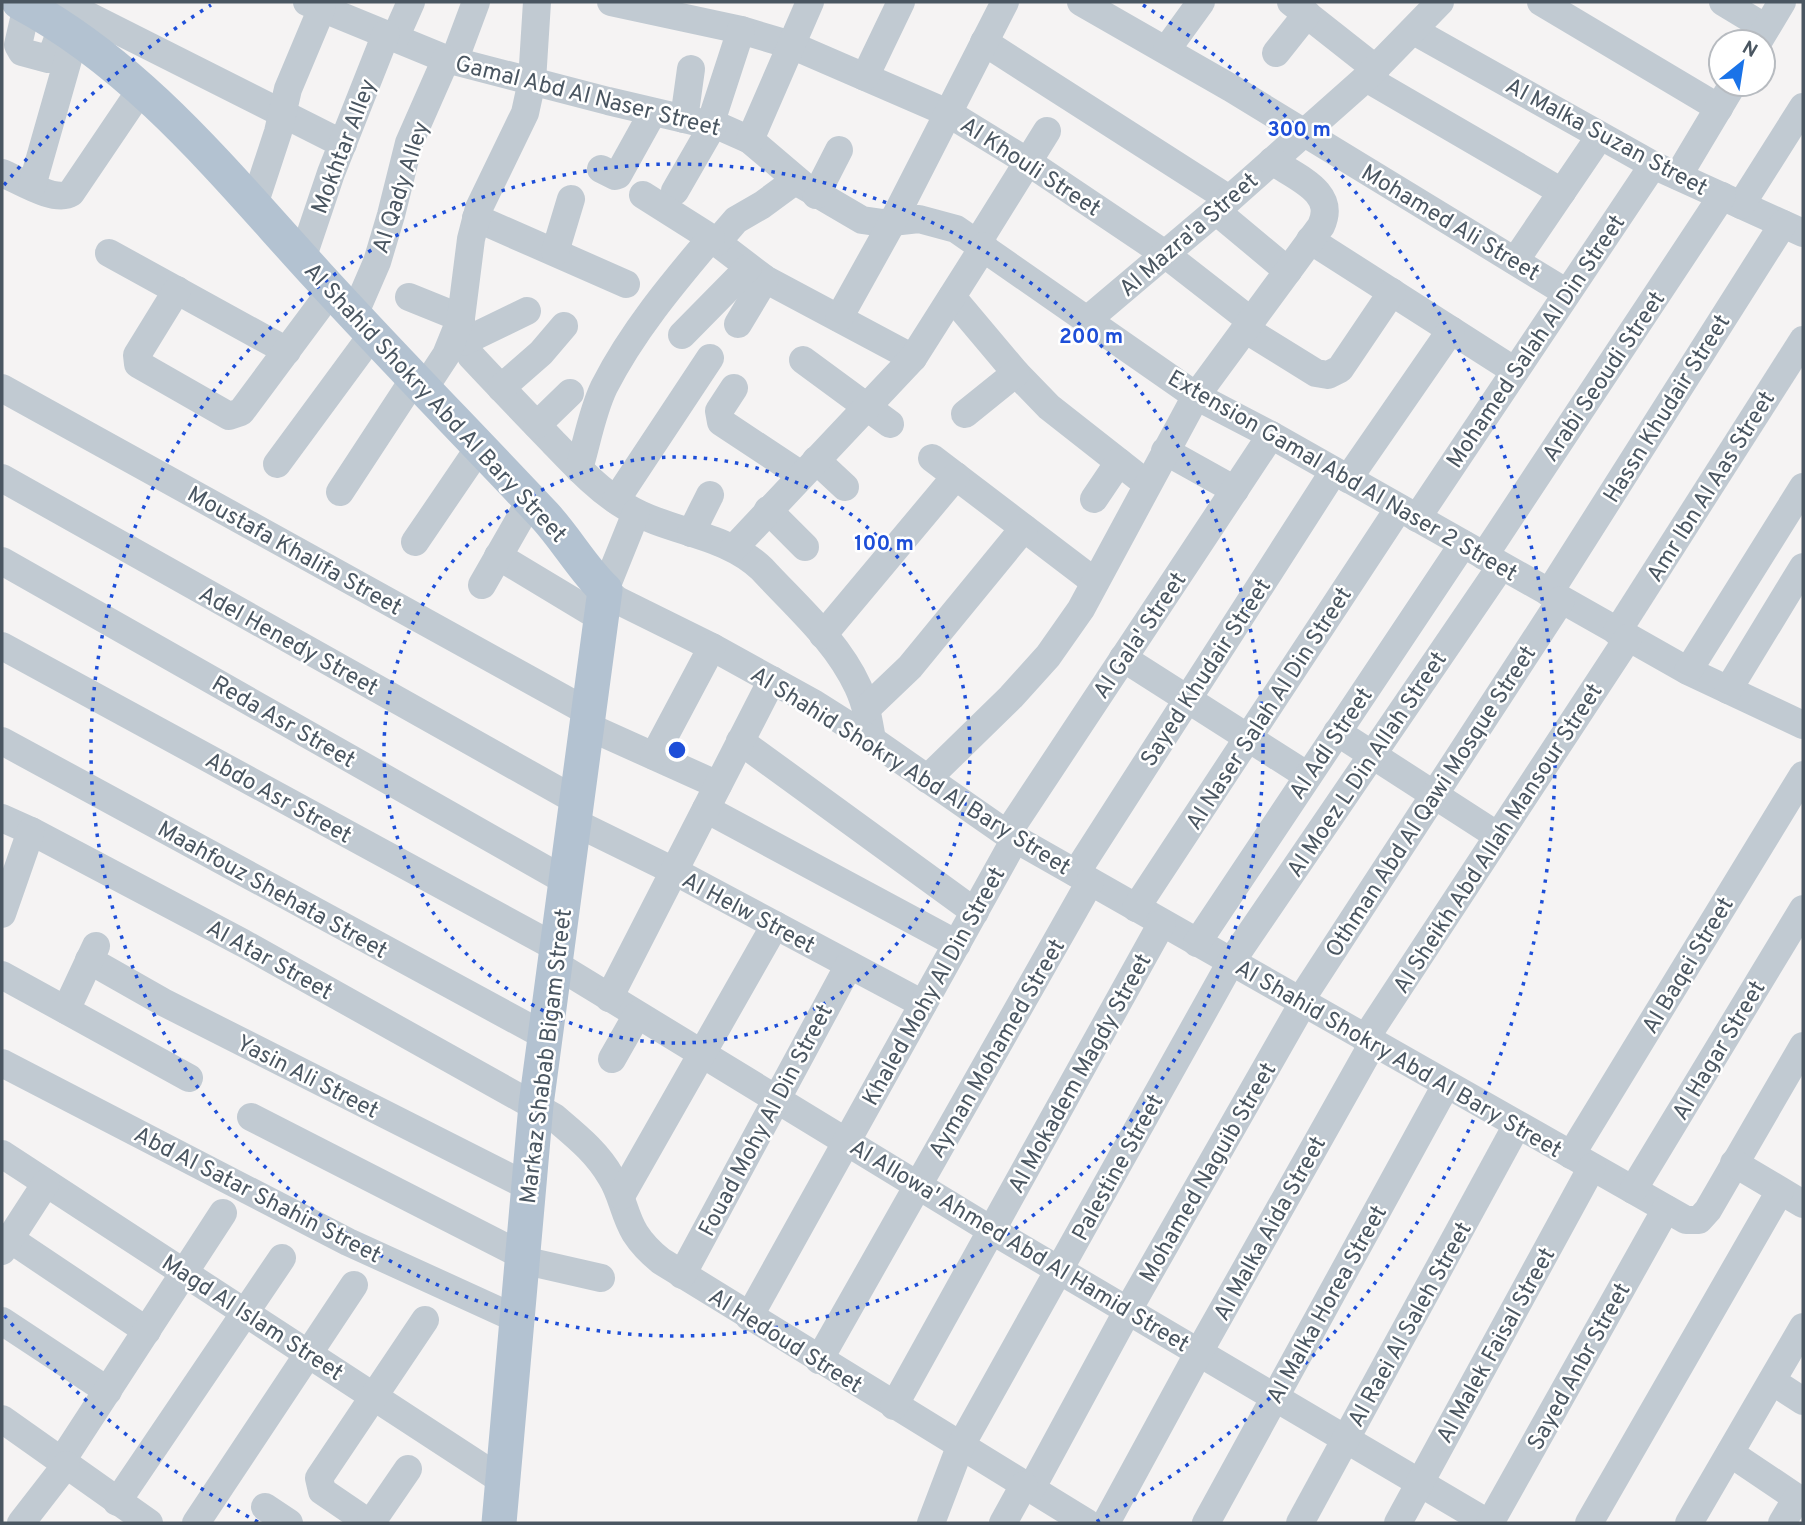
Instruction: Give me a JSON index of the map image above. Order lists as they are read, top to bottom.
{
  "streets": {
    "main road": ["Al Shahid Shokry Abd Al Bary Street", "Markaz Shabab Bigam Street"],
    "street": [
      "Gamal Abd Al Naser Street",
      "Al Malka Suzan Street",
      "Mokhtar Alley",
      "Al Khouli Street",
      "Al Qady Alley",
      "Mohamed Ali Street",
      "Al Mazra'a Street",
      "Mohamed Salah Al Din Street",
      "Arabi Seoudi Street",
      "Hassn Khudair Street",
      "Extension Gamal Abd Al Naser 2 Street",
      "Amr Ibn Al Aas Street",
      "Moustafa Khalifa Street",
      "Al Gala' Street",
      "Adel Henedy Street",
      "Sayed Khudair Street",
      "Al Naser Salah Al Din Street",
      "Reda Asr Street",
      "Al Adl Street",
      "Al Moez L Din Allah Street",
      "Abdo Asr Street",
      "Othman Abd Al Qawi Mosque Street",
      "Al Sheikh Abd Allah Mansour Street",
      "Maahfouz Shehata Street",
      "Al Helw Street",
      "Al Atar Street",
      "Al Baqei Street",
      "Khaled Mohy Al Din Street",
      "Ayman Mohamed Street",
      "Al Hagar Street",
      "Al Mokadem Magdy Street",
      "Yasin Ali Street",
      "Fouad Mohy Al Din Street",
      "Palestine Street",
      "Mohamed Naguib Street",
      "Abd Al Satar Shahin Street",
      "Al Malka Aida Street",
      "Al Allowa' Ahmed Abd Al Hamid Street",
      "Al Malka Horea Street",
      "Magd Al Islam Street",
      "Al Raei Al Saleh Street",
      "Al Hedoud Street",
      "Al Malek Faisal Street",
      "Sayed Anbr Street"
    ]
  },
  "crossings": [
    ["Gamal Abd Al Naser Street", "Mokhtar Alley"],
    ["Gamal Abd Al Naser Street", "Al Qady Alley"],
    ["Gamal Abd Al Naser Street", "Extension Gamal Abd Al Naser 2 Street"],
    ["Al Malka Suzan Street", "Al Mazra'a Street"],
    ["Al Malka Suzan Street", "Mohamed Salah Al Din Street"],
    ["Al Malka Suzan Street", "Arabi Seoudi Street"],
    ["Al Malka Suzan Street", "Hassn Khudair Street"],
    ["Mokhtar Alley", "Al Shahid Shokry Abd Al Bary Street"],
    ["Al Khouli Street", "Al Mazra'a Street"],
    ["Al Qady Alley", "Al Shahid Shokry Abd Al Bary Street"],
    ["Mohamed Ali Street", "Al Mazra'a Street"],
    ["Mohamed Ali Street", "Mohamed Salah Al Din Street"],
    ["Al Mazra'a Street", "Extension Gamal Abd Al Naser 2 Street"],
    ["Mohamed Salah Al Din Street", "Extension Gamal Abd Al Naser 2 Street"],
    ["Mohamed Salah Al Din Street", "Al Naser Salah Al Din Street"],
    ["Arabi Seoudi Street", "Extension Gamal Abd Al Naser 2 Street"],
    ["Arabi Seoudi Street", "Al Adl Street"],
    ["Arabi Seoudi Street", "Al Moez L Din Allah Street"],
    ["Al Shahid Shokry Abd Al Bary Street", "Al Gala' Street"],
    ["Al Shahid Shokry Abd Al Bary Street", "Sayed Khudair Street"],
    ["Al Shahid Shokry Abd Al Bary Street", "Al Naser Salah Al Din Street"],
    ["Al Shahid Shokry Abd Al Bary Street", "Al Adl Street"],
    ["Al Shahid Shokry Abd Al Bary Street", "Al Moez L Din Allah Street"],
    ["Al Shahid Shokry Abd Al Bary Street", "Othman Abd Al Qawi Mosque Street"],
    ["Al Shahid Shokry Abd Al Bary Street", "Al Sheikh Abd Allah Mansour Street"],
    ["Al Shahid Shokry Abd Al Bary Street", "Al Baqei Street"],
    ["Al Shahid Shokry Abd Al Bary Street", "Khaled Mohy Al Din Street"],
    ["Al Shahid Shokry Abd Al Bary Street", "Ayman Mohamed Street"],
    ["Al Shahid Shokry Abd Al Bary Street", "Al Hagar Street"],
    ["Al Shahid Shokry Abd Al Bary Street", "Markaz Shabab Bigam Street"],
    ["Al Shahid Shokry Abd Al Bary Street", "Al Mokadem Magdy Street"],
    ["Al Shahid Shokry Abd Al Bary Street", "Palestine Street"],
    ["Al Shahid Shokry Abd Al Bary Street", "Mohamed Naguib Street"],
    ["Al Shahid Shokry Abd Al Bary Street", "Al Malka Aida Street"],
    ["Al Shahid Shokry Abd Al Bary Street", "Al Malka Horea Street"],
    ["Al Shahid Shokry Abd Al Bary Street", "Al Raei Al Saleh Street"],
    ["Al Shahid Shokry Abd Al Bary Street", "Al Malek Faisal Street"],
    ["Al Shahid Shokry Abd Al Bary Street", "Sayed Anbr Street"],
    ["Hassn Khudair Street", "Extension Gamal Abd Al Naser 2 Street"],
    ["Hassn Khudair Street", "Othman Abd Al Qawi Mosque Street"],
    ["Extension Gamal Abd Al Naser 2 Street", "Amr Ibn Al Aas Street"],
    ["Extension Gamal Abd Al Naser 2 Street", "Al Gala' Street"],
    ["Extension Gamal Abd Al Naser 2 Street", "Sayed Khudair Street"],
    ["Extension Gamal Abd Al Naser 2 Street", "Al Naser Salah Al Din Street"],
    ["Extension Gamal Abd Al Naser 2 Street", "Al Adl Street"],
    ["Extension Gamal Abd Al Naser 2 Street", "Al Moez L Din Allah Street"],
    ["Extension Gamal Abd Al Naser 2 Street", "Othman Abd Al Qawi Mosque Street"],
    ["Extension Gamal Abd Al Naser 2 Street", "Al Sheikh Abd Allah Mansour Street"],
    ["Amr Ibn Al Aas Street", "Al Sheikh Abd Allah Mansour Street"],
    ["Moustafa Khalifa Street", "Khaled Mohy Al Din Street"],
    ["Moustafa Khalifa Street", "Markaz Shabab Bigam Street"],
    ["Al Gala' Street", "Khaled Mohy Al Din Street"],
    ["Adel Henedy Street", "Al Helw Street"],
    ["Adel Henedy Street", "Markaz Shabab Bigam Street"],
    ["Sayed Khudair Street", "Ayman Mohamed Street"],
    ["Reda Asr Street", "Markaz Shabab Bigam Street"],
    ["Al Adl Street", "Al Moez L Din Allah Street"],
    ["Al Moez L Din Allah Street", "Palestine Street"],
    ["Abdo Asr Street", "Markaz Shabab Bigam Street"],
    ["Abdo Asr Street", "Al Allowa' Ahmed Abd Al Hamid Street"],
    ["Othman Abd Al Qawi Mosque Street", "Mohamed Naguib Street"],
    ["Al Sheikh Abd Allah Mansour Street", "Al Malka Aida Street"],
    ["Maahfouz Shehata Street", "Markaz Shabab Bigam Street"],
    ["Al Helw Street", "Khaled Mohy Al Din Street"],
    ["Al Helw Street", "Markaz Shabab Bigam Street"],
    ["Al Helw Street", "Fouad Mohy Al Din Street"],
    ["Al Atar Street", "Markaz Shabab Bigam Street"],
    ["Al Atar Street", "Al Hedoud Street"],
    ["Al Baqei Street", "Al Malek Faisal Street"],
    ["Khaled Mohy Al Din Street", "Al Allowa' Ahmed Abd Al Hamid Street"],
    ["Khaled Mohy Al Din Street", "Al Hedoud Street"],
    ["Ayman Mohamed Street", "Al Allowa' Ahmed Abd Al Hamid Street"],
    ["Ayman Mohamed Street", "Al Hedoud Street"],
    ["Markaz Shabab Bigam Street", "Yasin Ali Street"],
    ["Markaz Shabab Bigam Street", "Abd Al Satar Shahin Street"],
    ["Markaz Shabab Bigam Street", "Al Allowa' Ahmed Abd Al Hamid Street"],
    ["Markaz Shabab Bigam Street", "Magd Al Islam Street"],
    ["Markaz Shabab Bigam Street", "Al Hedoud Street"],
    ["Al Mokadem Magdy Street", "Al Allowa' Ahmed Abd Al Hamid Street"],
    ["Al Mokadem Magdy Street", "Al Hedoud Street"],
    ["Fouad Mohy Al Din Street", "Al Allowa' Ahmed Abd Al Hamid Street"],
    ["Fouad Mohy Al Din Street", "Al Hedoud Street"],
    ["Palestine Street", "Al Allowa' Ahmed Abd Al Hamid Street"],
    ["Palestine Street", "Al Hedoud Street"],
    ["Mohamed Naguib Street", "Al Allowa' Ahmed Abd Al Hamid Street"],
    ["Mohamed Naguib Street", "Al Hedoud Street"],
    ["Al Malka Aida Street", "Al Allowa' Ahmed Abd Al Hamid Street"],
    ["Al Allowa' Ahmed Abd Al Hamid Street", "Al Malka Horea Street"],
    ["Al Allowa' Ahmed Abd Al Hamid Street", "Al Raei Al Saleh Street"],
    ["Al Allowa' Ahmed Abd Al Hamid Street", "Al Malek Faisal Street"],
    ["Al Allowa' Ahmed Abd Al Hamid Street", "Sayed Anbr Street"]
  ],
  "north": "top right",
  "rings": ["300 m", "200 m", "100 m"]
}
